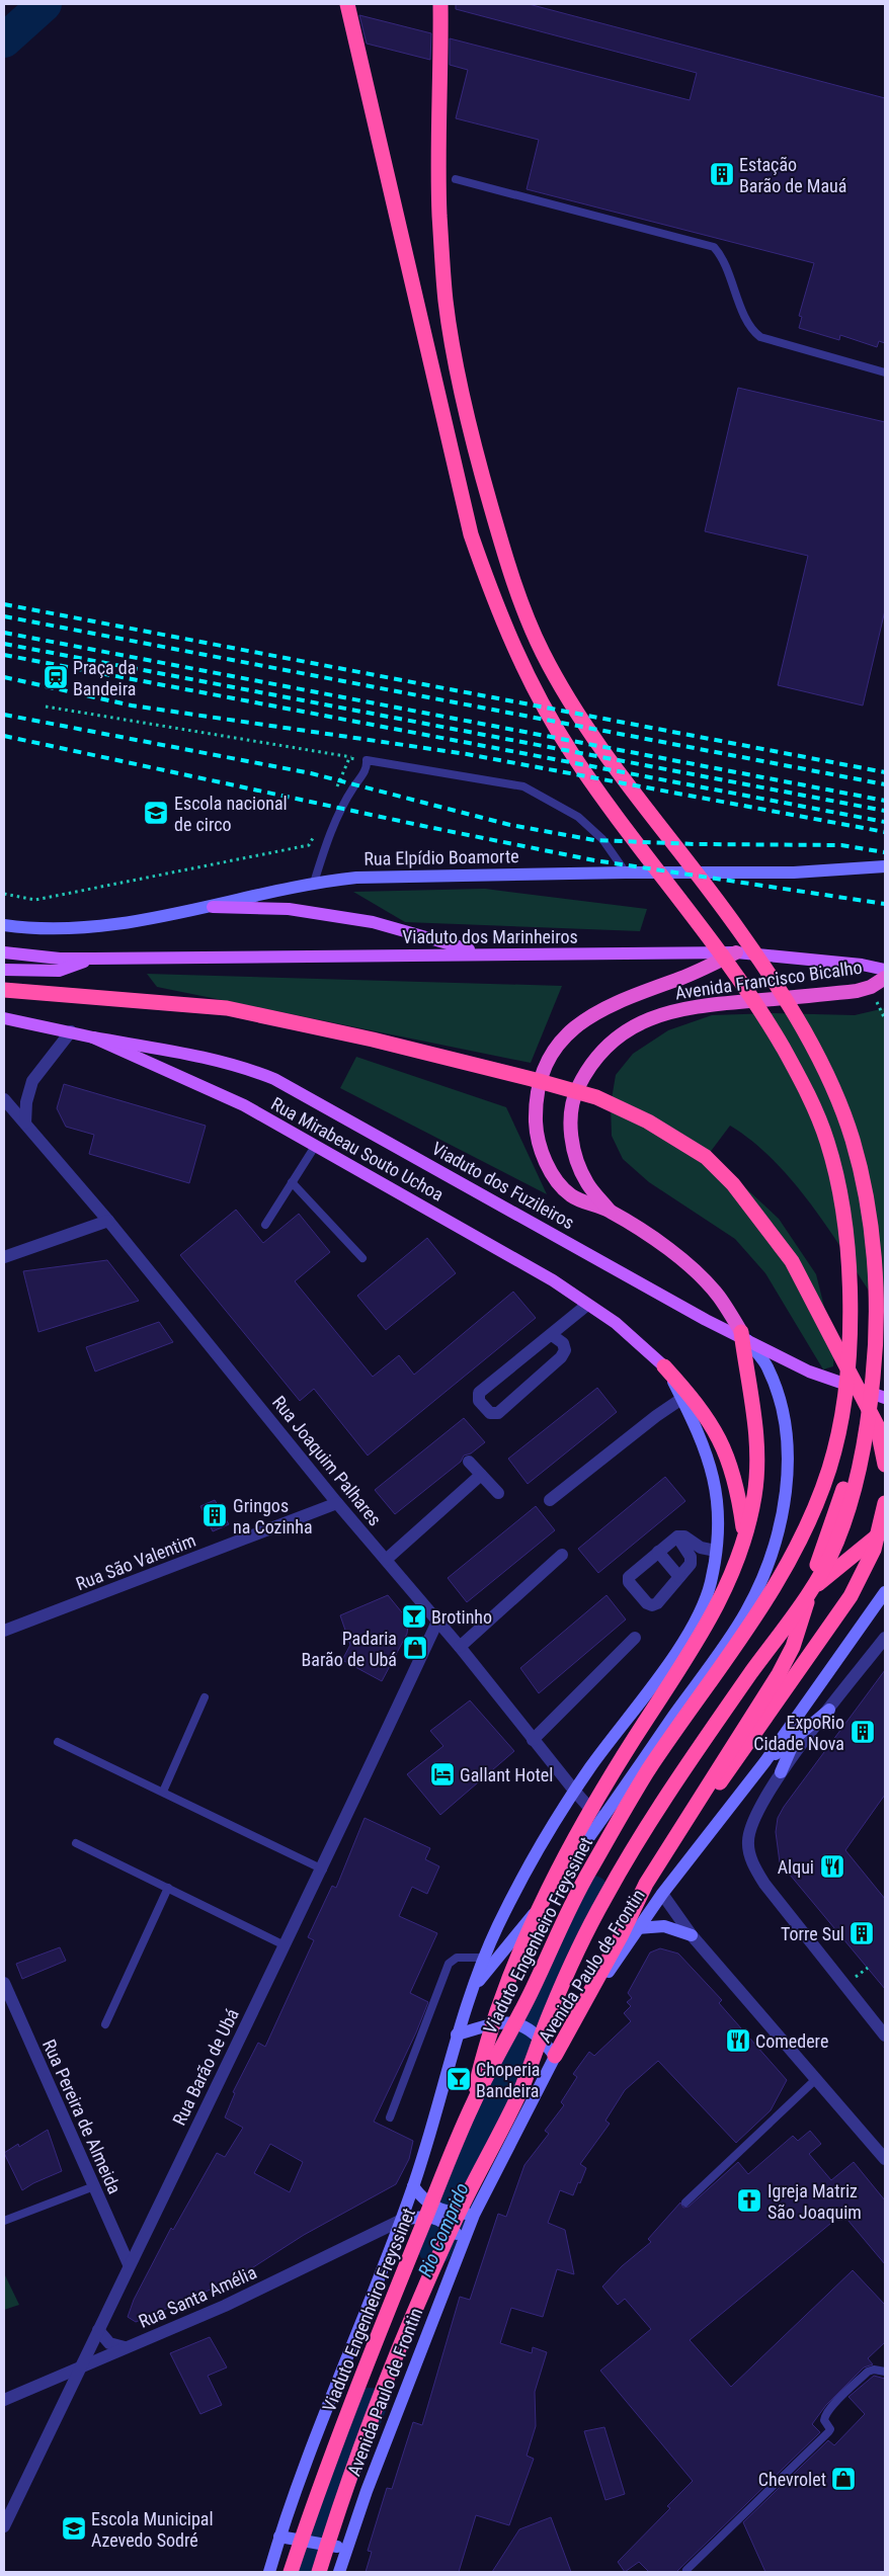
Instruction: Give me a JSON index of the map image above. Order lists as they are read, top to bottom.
{
  "streets": {
    "highway": ["Avenida Francisco Bicalho", "Viaduto Engenheiro Freyssinet"],
    "main road": [
      "Rua Elpídio Boamorte",
      "Viaduto dos Marinheiros",
      "Rua Mirabeau Souto Uchoa",
      "Viaduto dos Fuzileiros",
      "Avenida Paulo de Frontin"
    ],
    "street": [
      "Rua Joaquim Palhares",
      "Rua São Valentim",
      "Rua Barão de Ubá",
      "Rua Pereira de Almeida",
      "Rua Santa Amélia"
    ]
  },
  "crossings": [
    ["Rua Mirabeau Souto Uchoa", "Viaduto dos Fuzileiros"],
    ["Rua Joaquim Palhares", "Rua São Valentim"],
    ["Rua Joaquim Palhares", "Rua Barão de Ubá"],
    ["Rua Barão de Ubá", "Rua Pereira de Almeida"],
    ["Rua Barão de Ubá", "Rua Santa Amélia"]
  ],
  "water": ["Rio Comprido"],
  "places": {
    "building": [
      "Estação Barão de Mauá",
      "Gringos na Cozinha",
      "ExpoRio Cidade Nova",
      "Torre Sul"
    ],
    "station": ["Praça da Bandeira"],
    "school or university": ["Escola nacional de circo", "Escola Municipal Azevedo Sodré"],
    "bar": ["Brotinho", "Choperia Bandeira"],
    "shop": ["Padaria Barão de Ubá", "Chevrolet"],
    "hotel": ["Gallant Hotel"],
    "restaurant": ["Alqui", "Comedere"],
    "church": ["Igreja Matriz São Joaquim"]
  }
}
